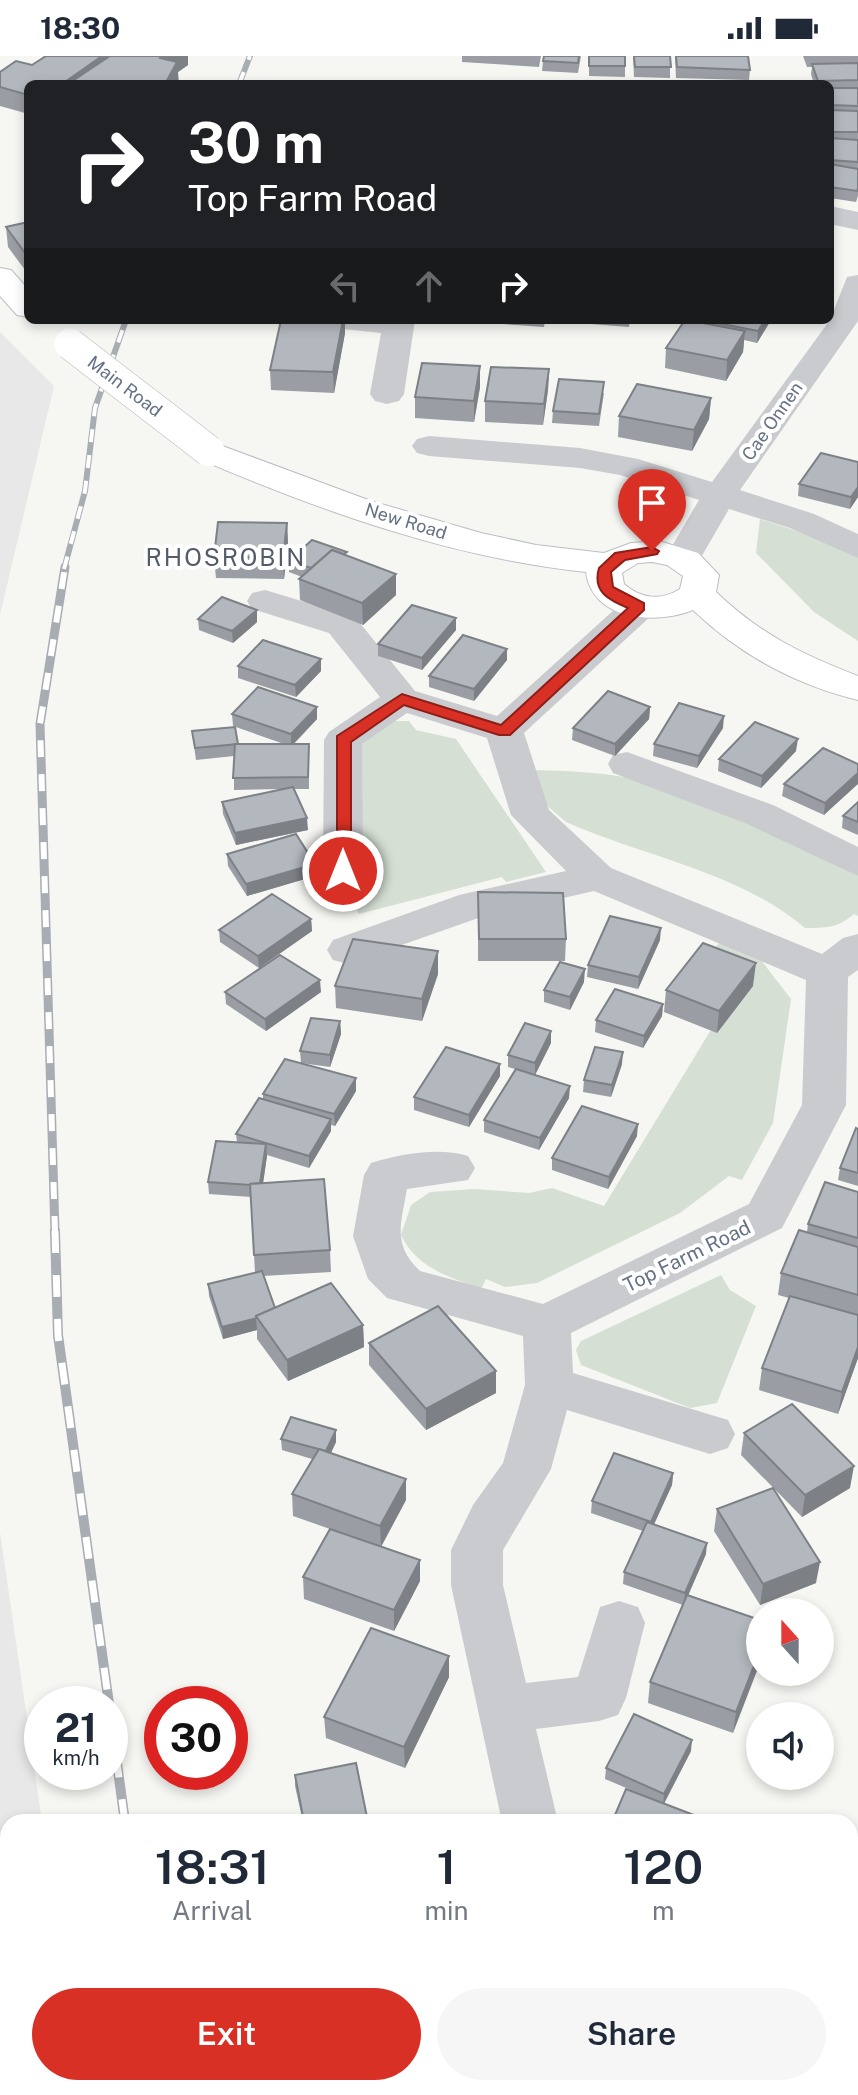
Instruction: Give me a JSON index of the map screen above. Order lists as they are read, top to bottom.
{
  "streets": {
    "main road": ["Main Road", "New Road"],
    "street": ["Cae Onnen", "Top Farm Road"]
  },
  "crossings": [
    ["Main Road", "New Road"],
    ["Cae Onnen", "New Road"]
  ],
  "districts": ["RHOSROBIN"],
  "north": "top",
  "page": {
    "status": "18:30",
    "turn": ["30 m", "Top Farm Road"],
    "speed": "21 km/h",
    "limit": "30",
    "eta": [
      "18:31",
      "Arrival",
      "1",
      "min",
      "120",
      "m"
    ],
    "buttons": ["Exit", "Share"]
  }
}
